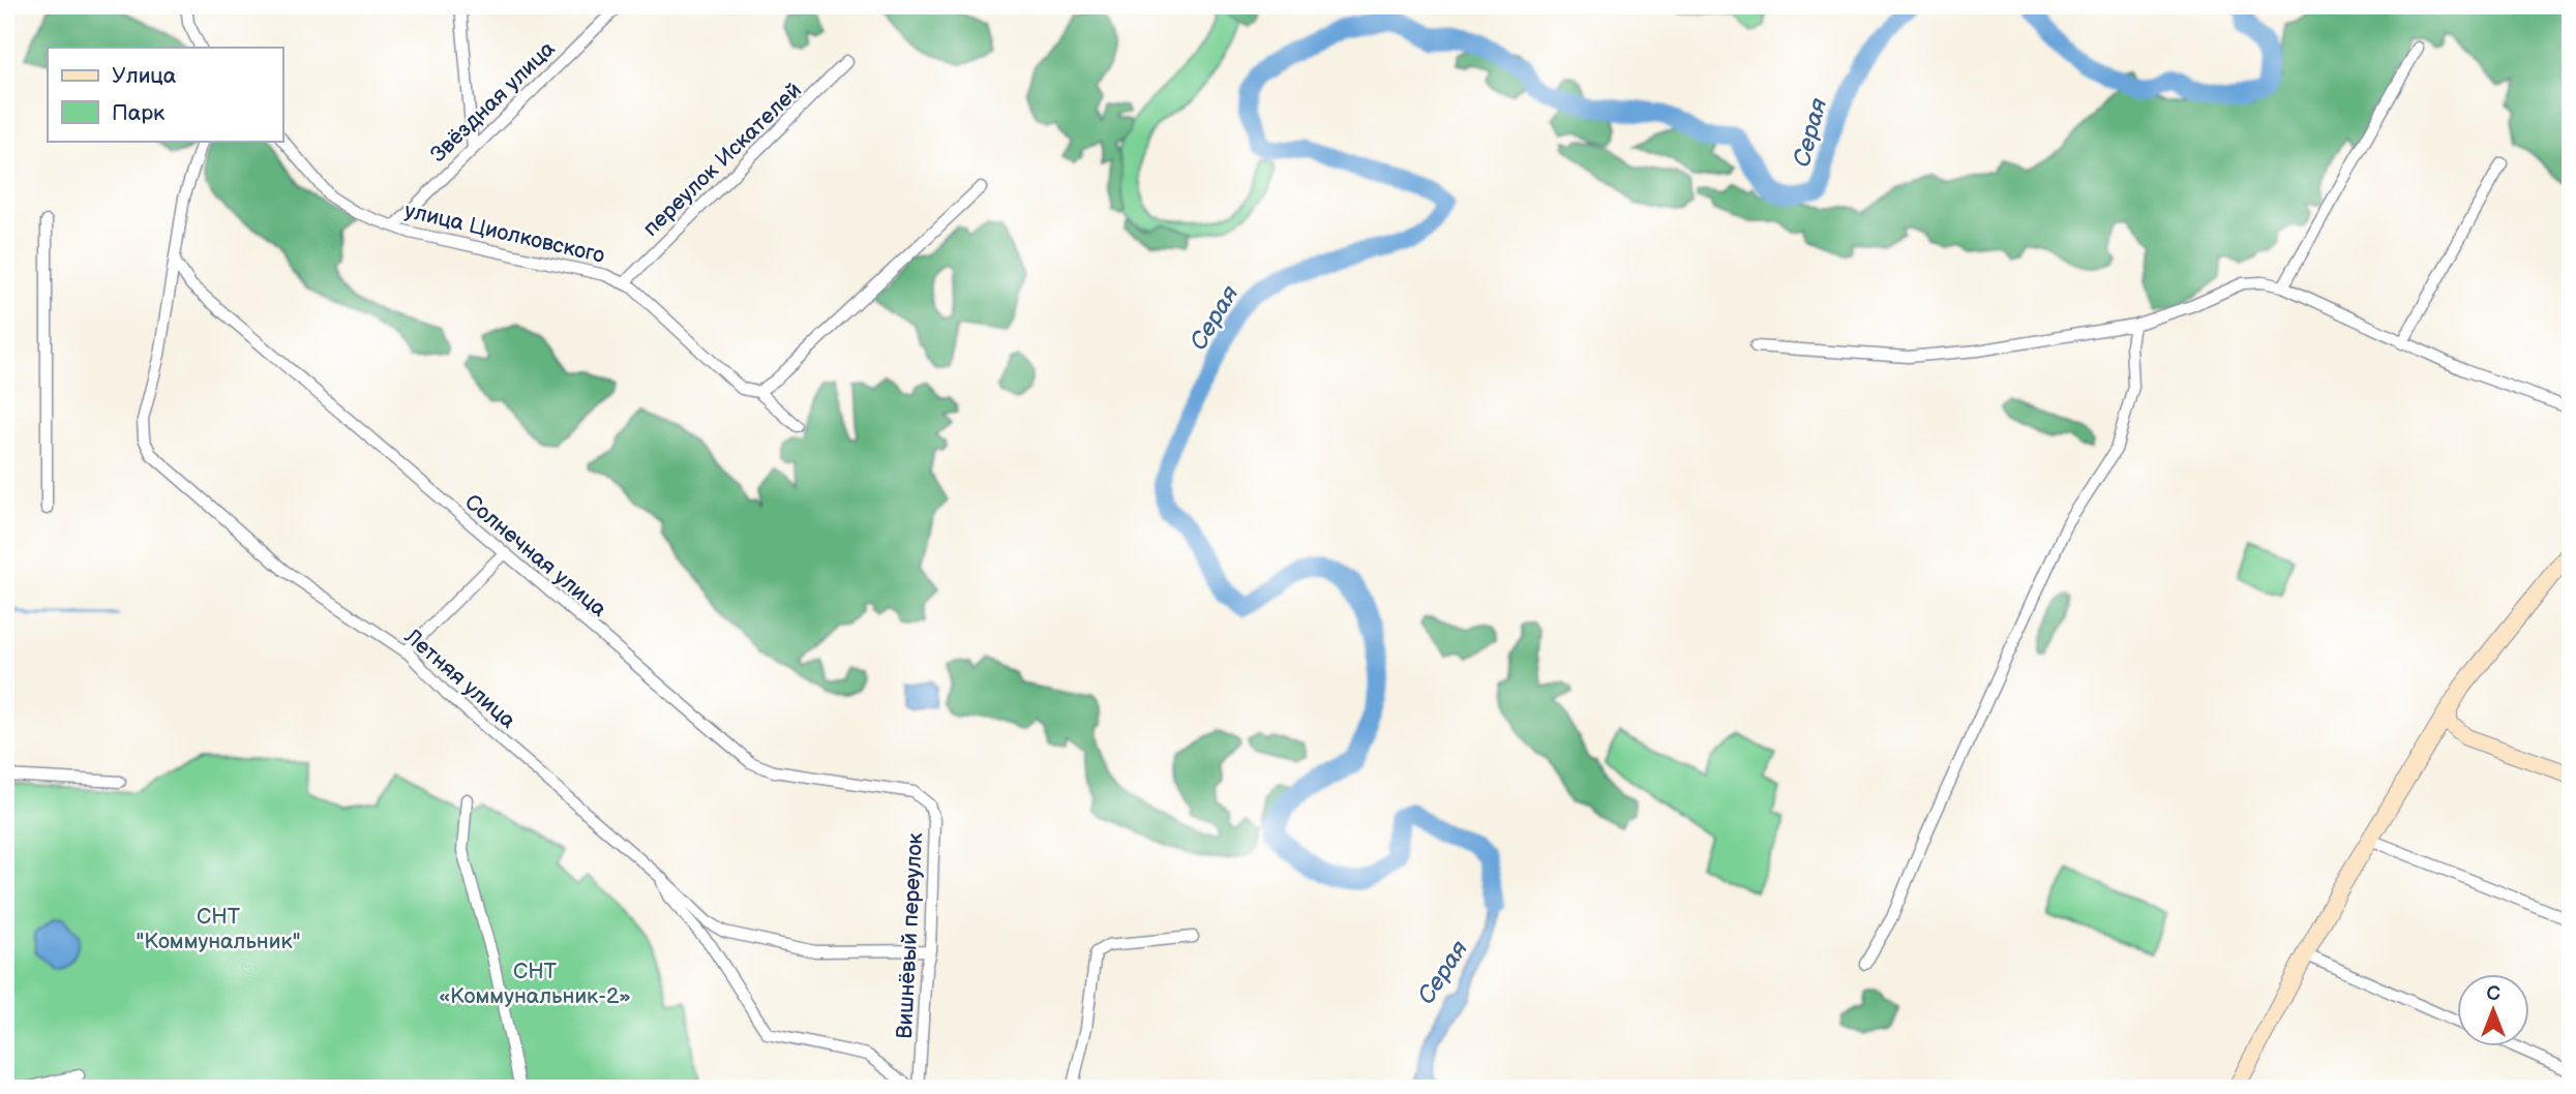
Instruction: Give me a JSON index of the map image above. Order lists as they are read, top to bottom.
{
  "streets": {
    "street": [
      "Звёздная улица",
      "переулок Искателей",
      "улица Циолковского",
      "Солнечная улица",
      "Летняя улица",
      "Вишнёвый переулок"
    ]
  },
  "crossings": [
    ["Звёздная улица", "улица Циолковского"],
    ["переулок Искателей", "улица Циолковского"],
    ["Солнечная улица", "Летняя улица"],
    ["Солнечная улица", "Вишнёвый переулок"],
    ["Летняя улица", "Вишнёвый переулок"]
  ],
  "water": ["Серая"],
  "parks": ["СНТ \"Коммунальник\"", "СНТ «Коммунальник-2»"],
  "legend": ["Улица", "Парк"],
  "north": "top"
}
